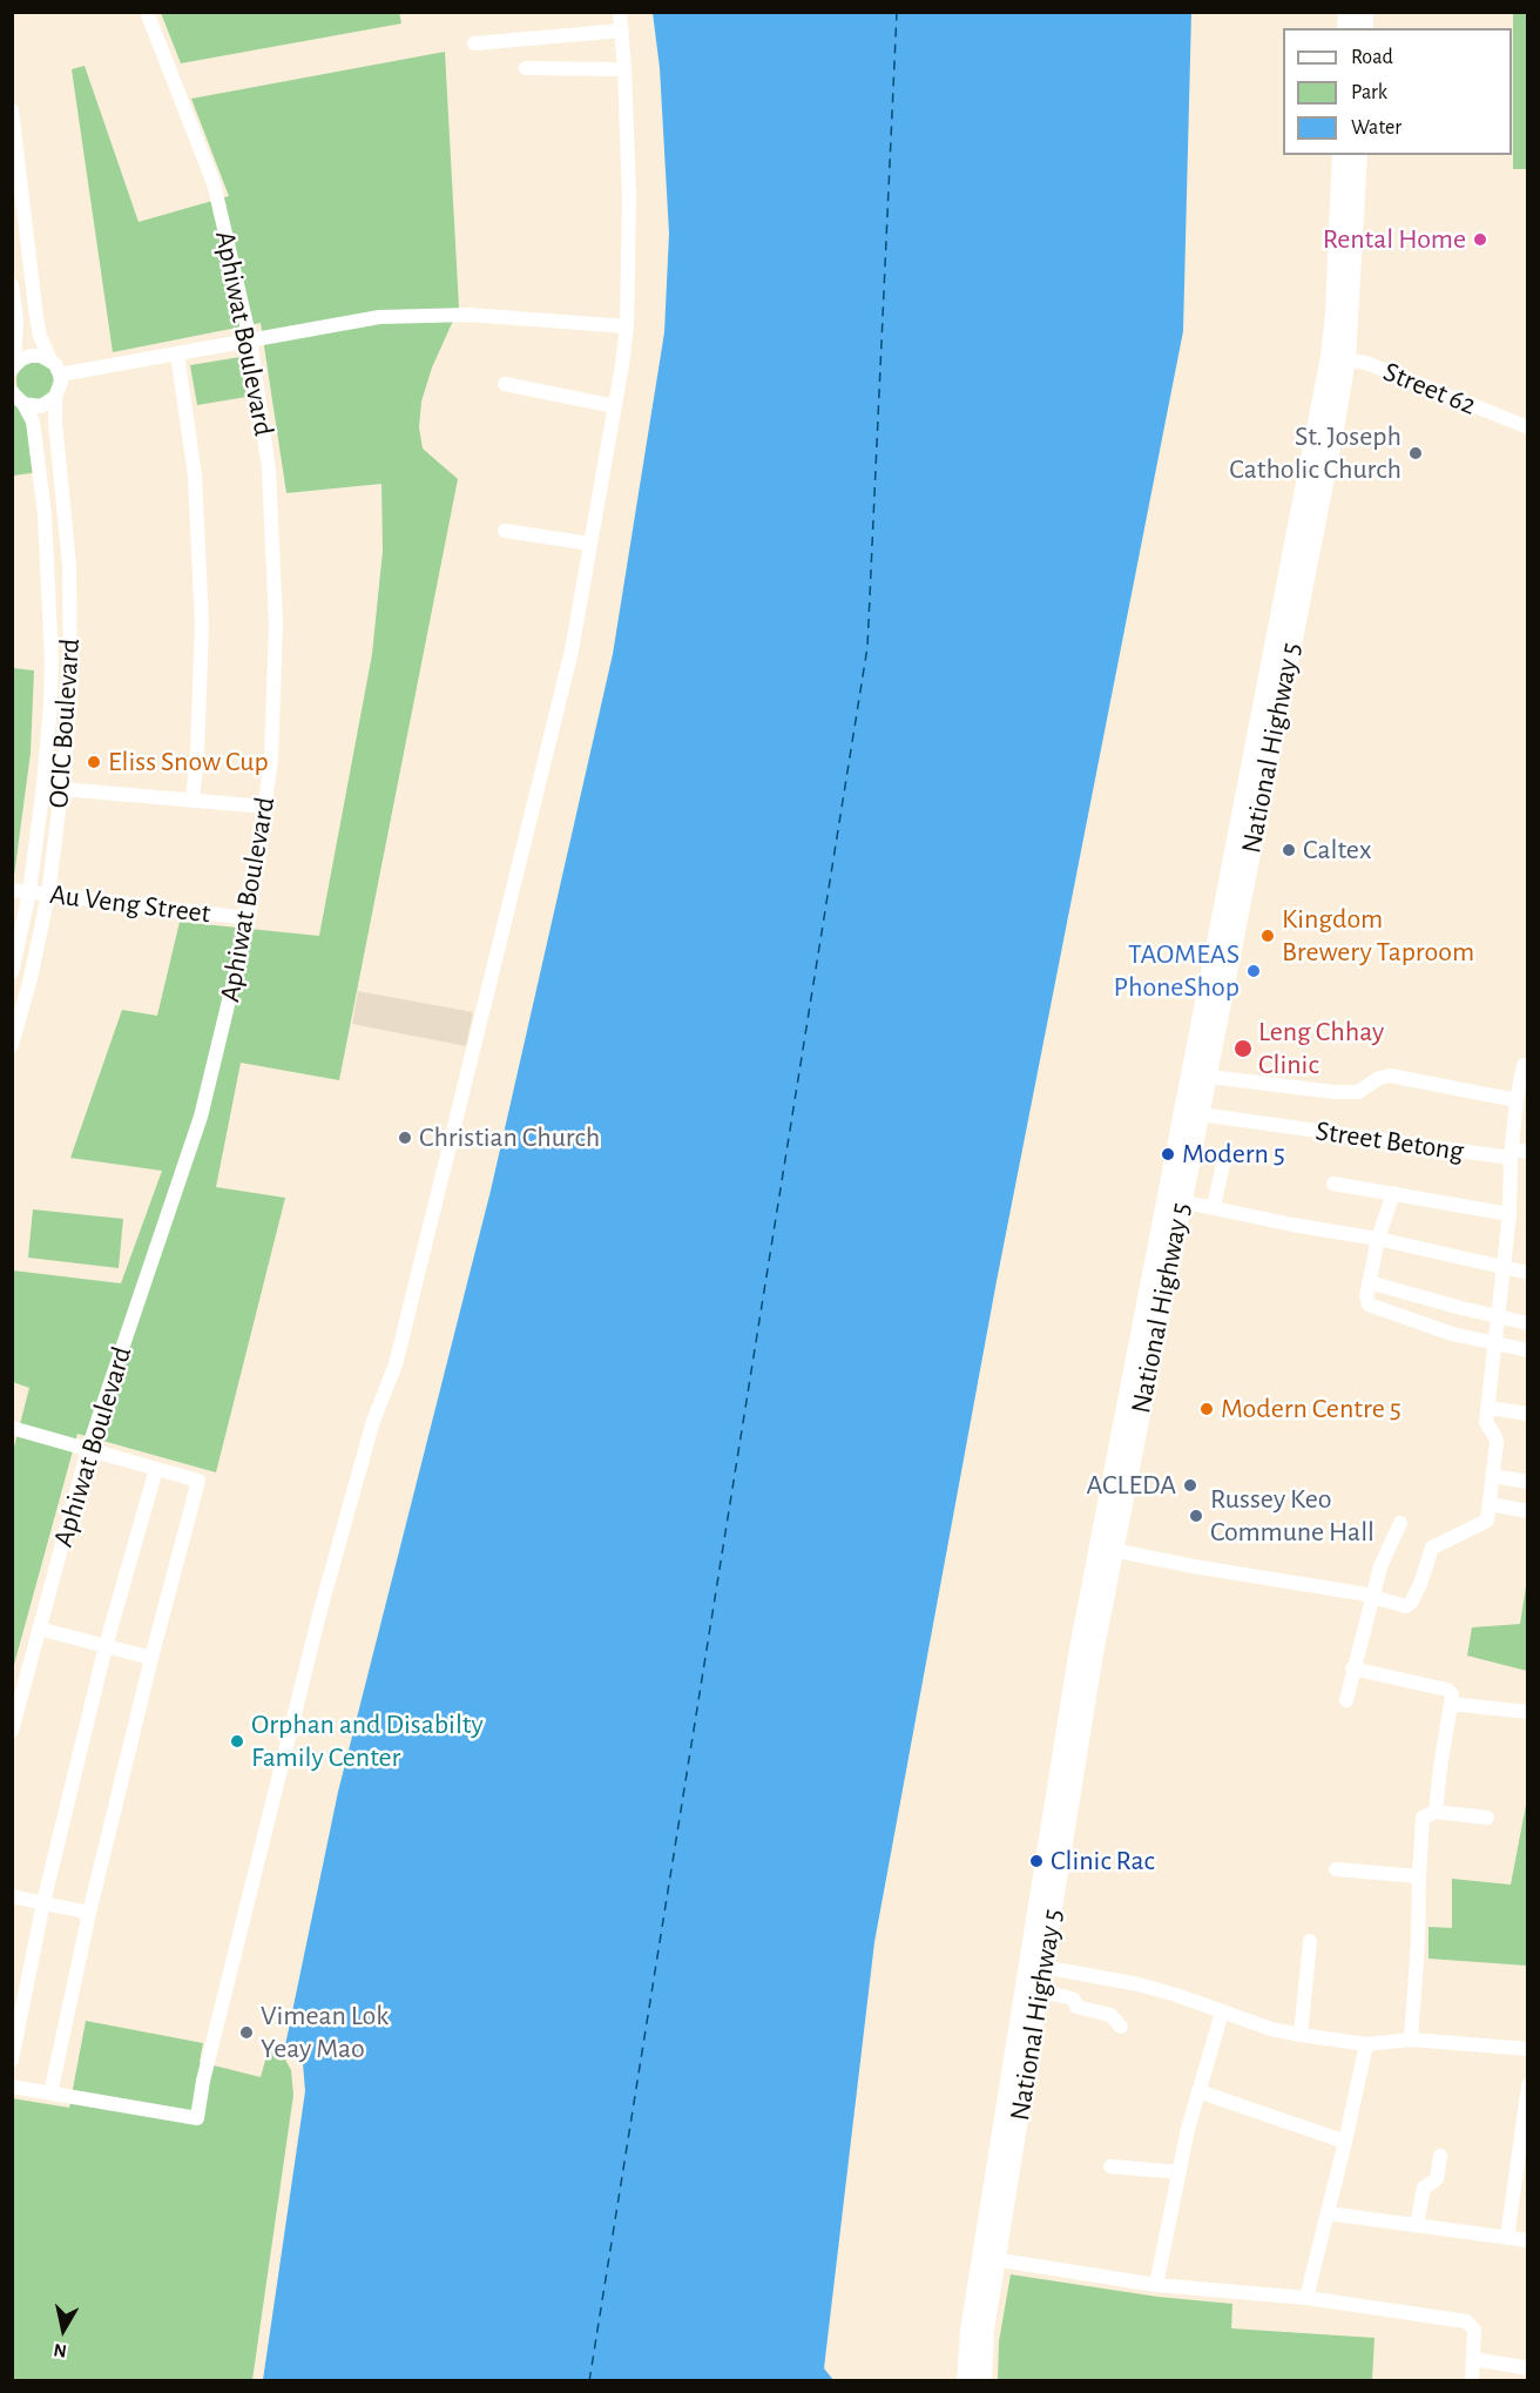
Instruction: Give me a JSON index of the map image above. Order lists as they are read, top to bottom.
{
  "streets": {
    "highway": ["National Highway 5"],
    "street": [
      "Aphiwat Boulevard",
      "Street 62",
      "OCIC Boulevard",
      "Au Veng Street",
      "Street Betong"
    ]
  },
  "crossings": [
    ["Aphiwat Boulevard", "Au Veng Street"],
    ["Street 62", "National Highway 5"],
    ["OCIC Boulevard", "Au Veng Street"],
    ["National Highway 5", "Street Betong"]
  ],
  "places": [
    "Rental Home",
    "St. Joseph Catholic Church",
    "Eliss Snow Cup",
    "Caltex",
    "Kingdom Brewery Taproom",
    "TAOMEAS PhoneShop",
    "Leng Chhay Clinic",
    "Christian Church",
    "Modern 5",
    "Modern Centre 5",
    "ACLEDA",
    "Russey Keo Commune Hall",
    "Orphan and Disabilty Family Center",
    "Clinic Rac",
    "Vimean Lok Yeay Mao"
  ],
  "legend": ["Road", "Park", "Water"],
  "north": "bottom"
}
